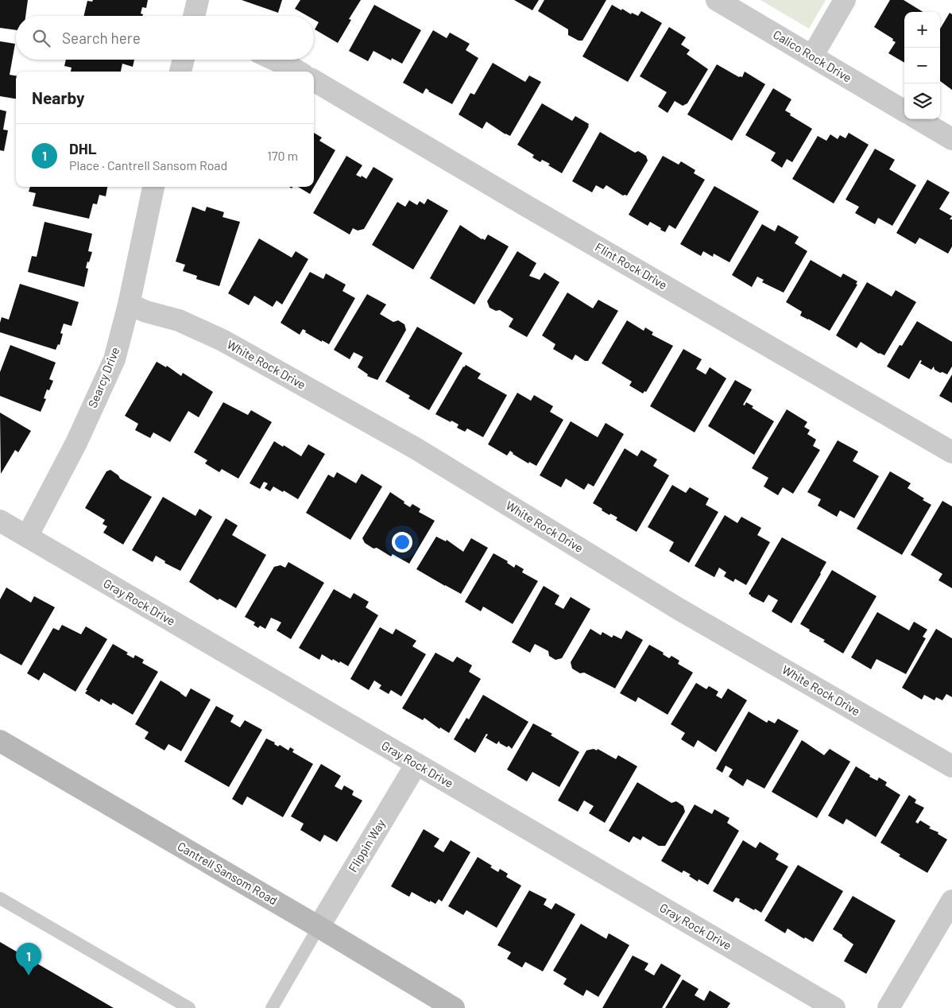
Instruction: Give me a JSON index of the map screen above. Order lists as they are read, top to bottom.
{
  "streets": {
    "street": [
      "Calico Rock Drive",
      "Flint Rock Drive",
      "White Rock Drive",
      "Searcy Drive",
      "Gray Rock Drive",
      "Flippin Way",
      "Cantrell Sansom Road"
    ]
  },
  "crossings": [
    ["White Rock Drive", "Searcy Drive"],
    ["Searcy Drive", "Gray Rock Drive"],
    ["Gray Rock Drive", "Flippin Way"],
    ["Flippin Way", "Cantrell Sansom Road"]
  ],
  "page": {
    "map_buttons": ["+", "−"],
    "search": "Search here",
    "heading": "Nearby",
    "list": [
      {
        "mark": "1",
        "name": "DHL",
        "note": "Place · Cantrell Sansom Road",
        "value": "170 m"
      }
    ],
    "pins": "1"
  }
}
